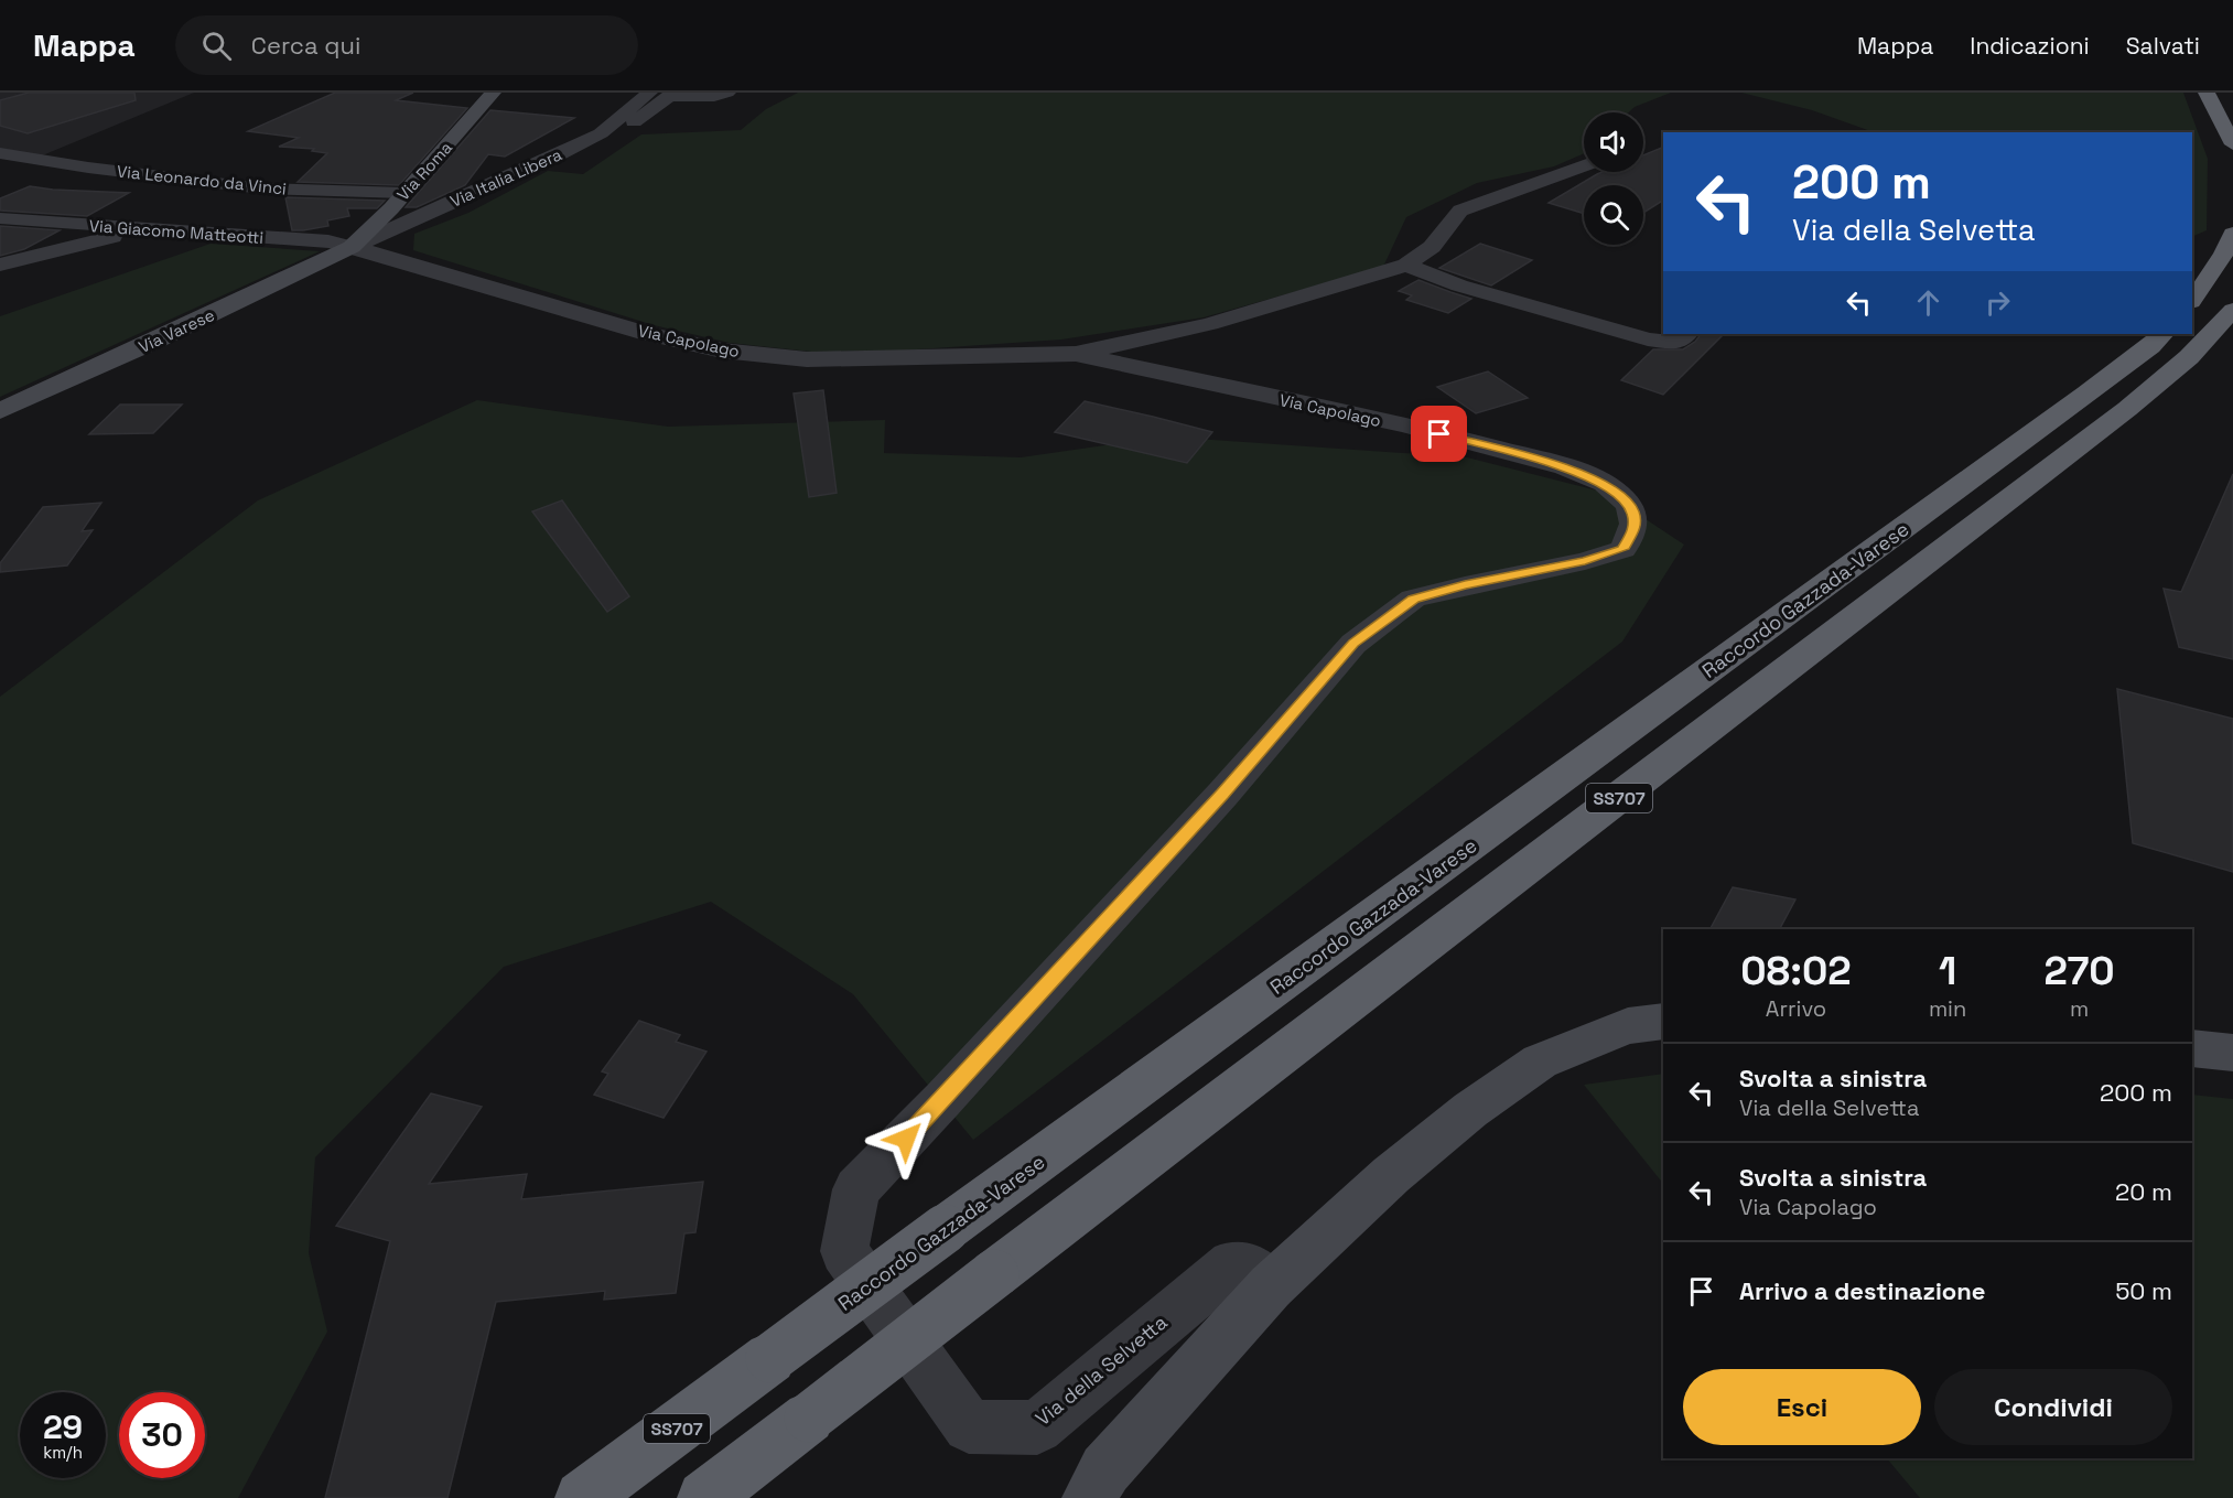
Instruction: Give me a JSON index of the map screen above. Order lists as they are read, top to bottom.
{
  "streets": {
    "highway": ["Raccordo Gazzada-Varese", "SS707"],
    "main road": ["Via Roma", "Via Varese"],
    "street": [
      "Via Italia Libera",
      "Via Leonardo da Vinci",
      "Via Giacomo Matteotti",
      "Via Capolago",
      "Via della Selvetta"
    ]
  },
  "crossings": [
    ["Via Roma", "Via Italia Libera"],
    ["Via Roma", "Via Leonardo da Vinci"],
    ["Via Roma", "Via Giacomo Matteotti"],
    ["Via Roma", "Via Varese"],
    ["Via Roma", "Via Capolago"],
    ["Via Italia Libera", "Via Giacomo Matteotti"],
    ["Via Italia Libera", "Via Varese"],
    ["Via Italia Libera", "Via Capolago"],
    ["Via Giacomo Matteotti", "Via Varese"],
    ["Via Giacomo Matteotti", "Via Capolago"],
    ["Via Varese", "Via Capolago"],
    ["Via Capolago", "Via della Selvetta"]
  ],
  "page": {
    "header": "Mappa",
    "search": "Cerca qui",
    "nav": ["Mappa", "Indicazioni", "Salvati"],
    "turn": ["200 m", "Via della Selvetta"],
    "eta": [
      "08:02",
      "Arrivo",
      "1",
      "min",
      "270",
      "m"
    ],
    "list": [
      {
        "name": "Svolta a sinistra",
        "note": "Via della Selvetta",
        "value": "200 m"
      },
      {
        "name": "Svolta a sinistra",
        "note": "Via Capolago",
        "value": "20 m"
      },
      {
        "name": "Arrivo a destinazione",
        "value": "50 m"
      }
    ],
    "buttons": ["Esci", "Condividi"],
    "speed": "29 km/h",
    "limit": "30"
  }
}
